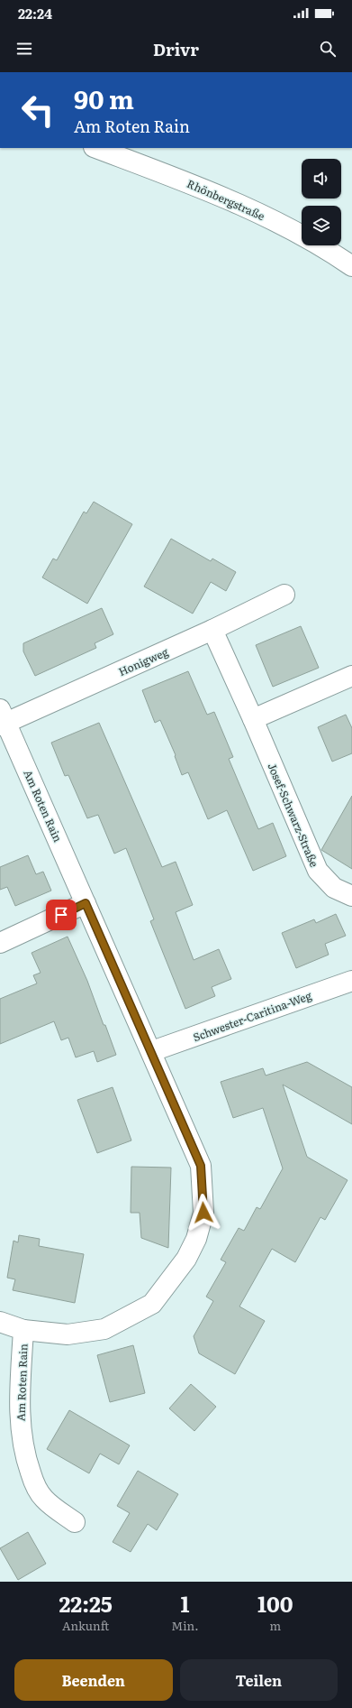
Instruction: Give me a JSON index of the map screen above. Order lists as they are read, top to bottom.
{
  "streets": {
    "street": [
      "Rhönbergstraße",
      "Honigweg",
      "Am Roten Rain",
      "Josef-Schwarz-Straße",
      "Schwester-Caritina-Weg"
    ]
  },
  "crossings": [
    ["Honigweg", "Am Roten Rain"],
    ["Honigweg", "Josef-Schwarz-Straße"],
    ["Am Roten Rain", "Schwester-Caritina-Weg"]
  ],
  "page": {
    "status": "22:24",
    "header": "Drivr",
    "turn": ["90 m", "Am Roten Rain"],
    "eta": [
      "22:25",
      "Ankunft",
      "1",
      "Min.",
      "100",
      "m"
    ],
    "buttons": ["Beenden", "Teilen"]
  }
}
